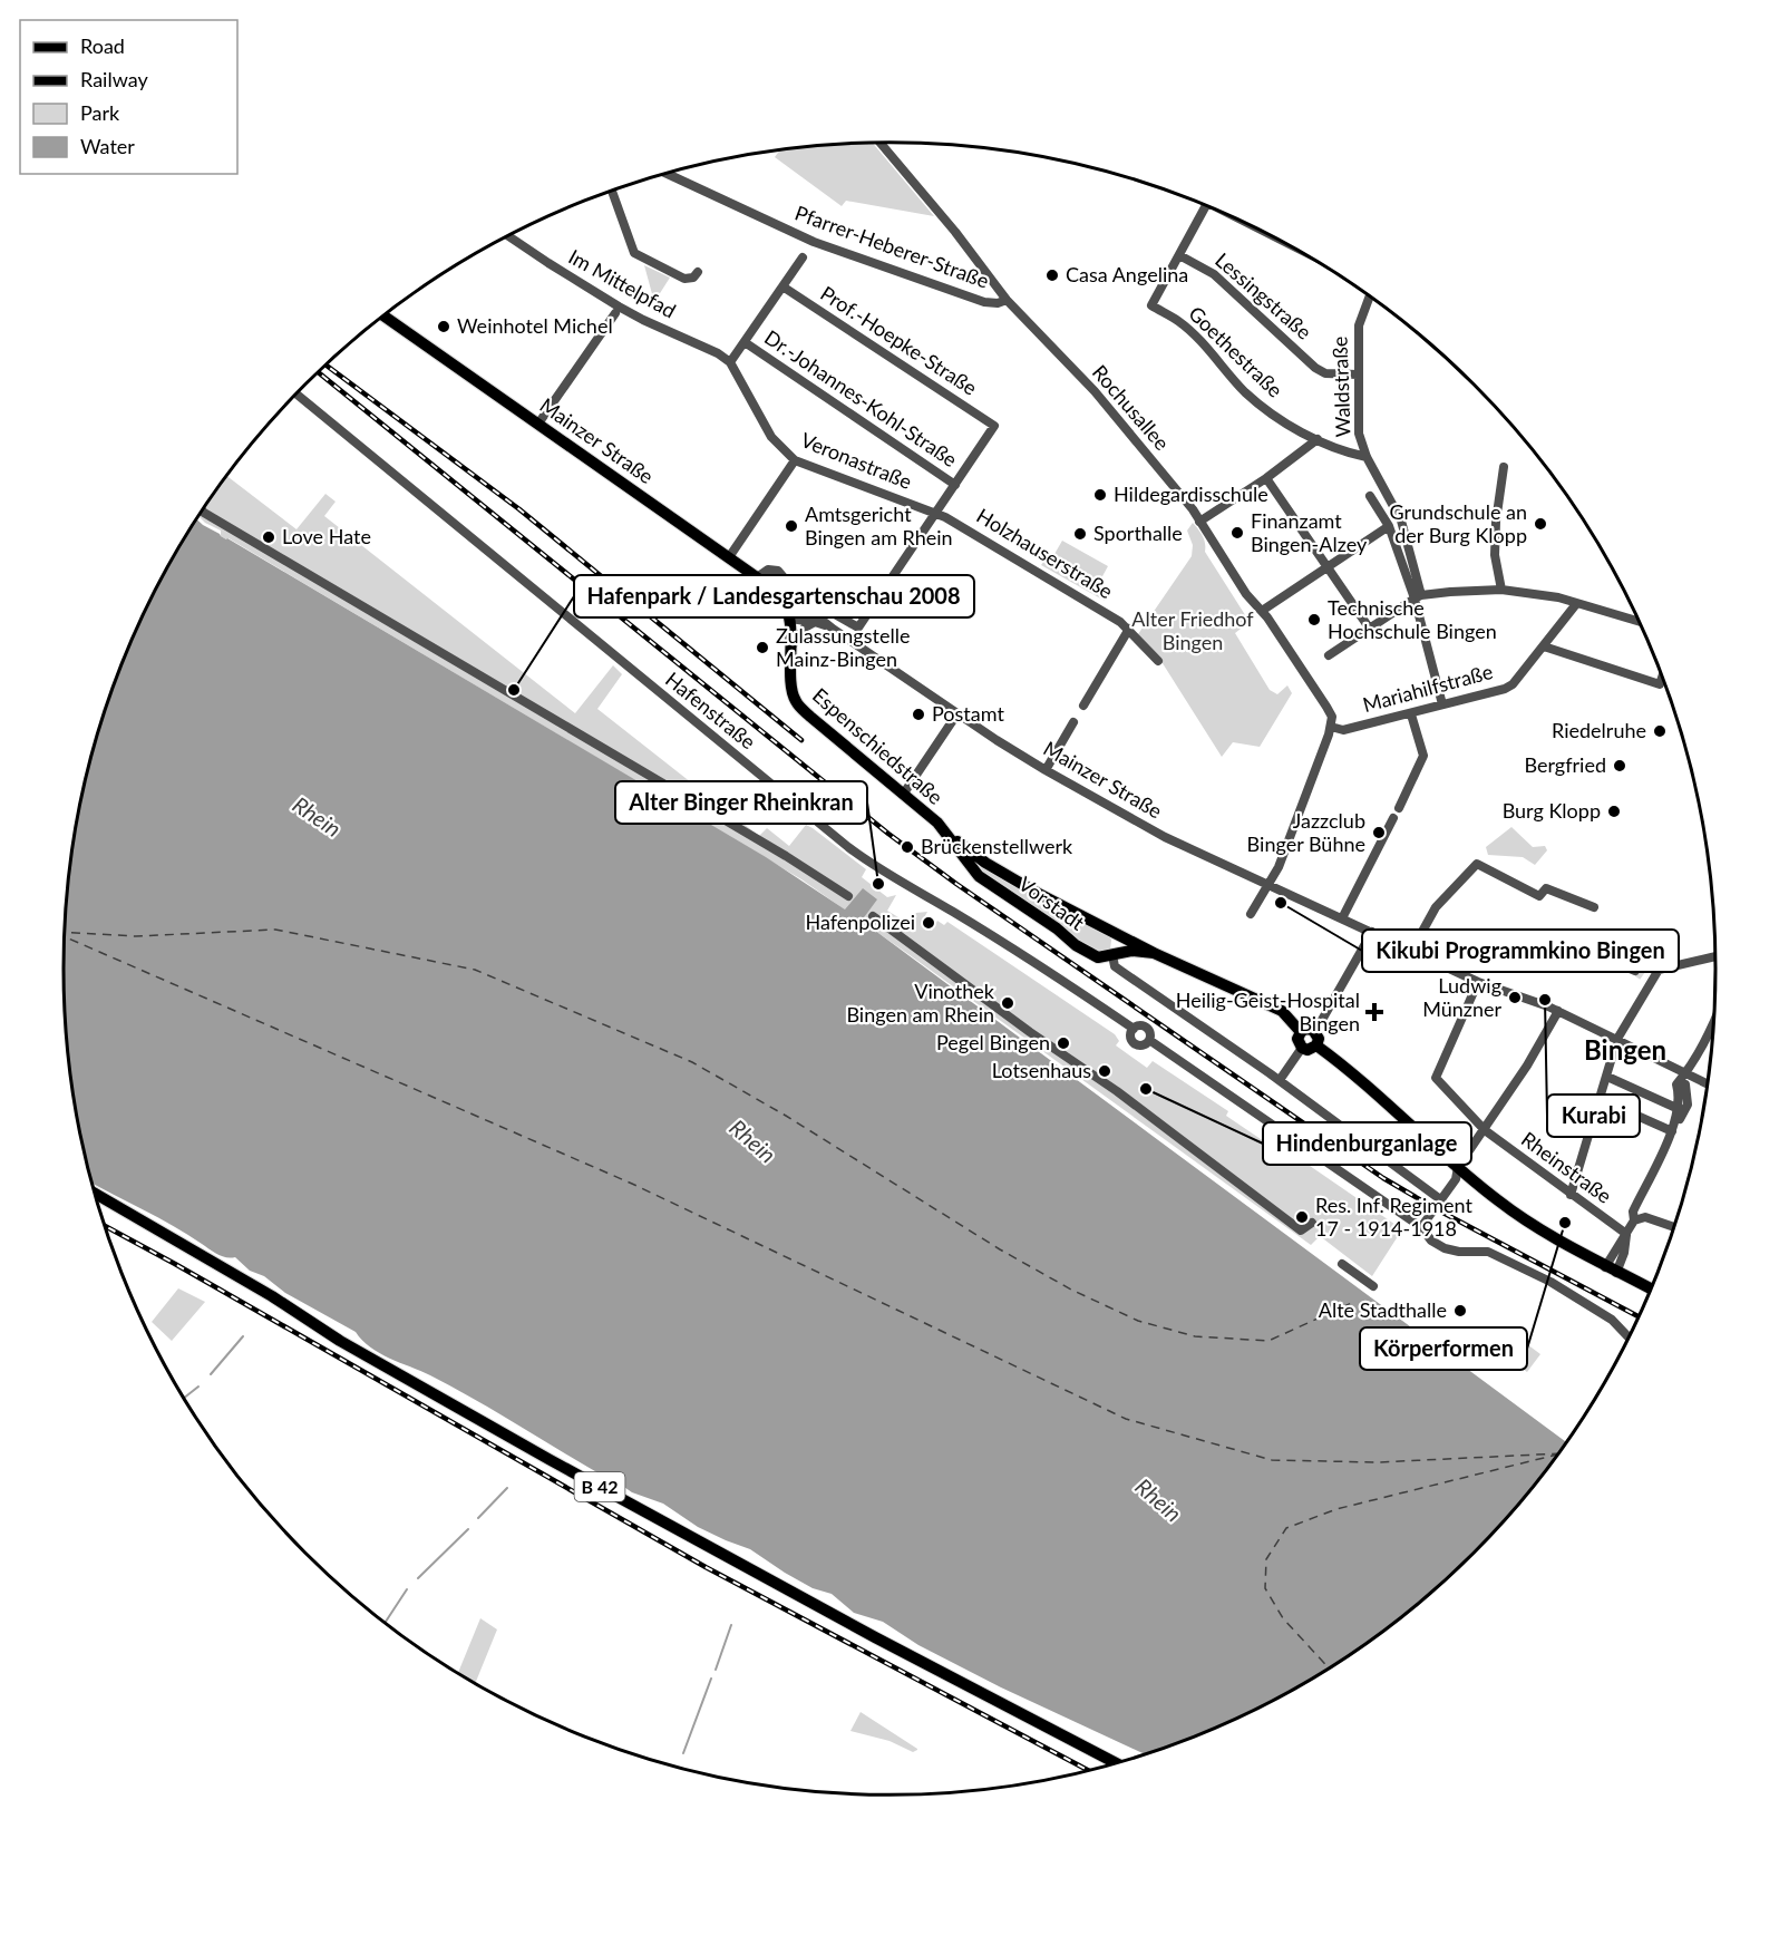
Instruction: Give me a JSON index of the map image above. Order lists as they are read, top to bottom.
{
  "streets": {
    "main road": [
      "Mainzer Straße",
      "Espenschiedstraße",
      "Vorstadt",
      "B 42"
    ],
    "street": [
      "Pfarrer-Heberer-Straße",
      "Im Mittelpfad",
      "Lessingstraße",
      "Prof.-Hoepke-Straße",
      "Goethestraße",
      "Waldstraße",
      "Dr.-Johannes-Kohl-Straße",
      "Rochusallee",
      "Veronastraße",
      "Holzhauserstraße",
      "Mariahilfstraße",
      "Hafenstraße",
      "Rheinstraße"
    ]
  },
  "crossings": [
    ["Pfarrer-Heberer-Straße", "Rochusallee"],
    ["Im Mittelpfad", "Veronastraße"],
    ["Lessingstraße", "Goethestraße"],
    ["Lessingstraße", "Waldstraße"],
    ["Prof.-Hoepke-Straße", "Dr.-Johannes-Kohl-Straße"],
    ["Goethestraße", "Waldstraße"],
    ["Rochusallee", "Mariahilfstraße"],
    ["Mainzer Straße", "Espenschiedstraße"],
    ["Mainzer Straße", "Rheinstraße"],
    ["Veronastraße", "Holzhauserstraße"],
    ["Espenschiedstraße", "Vorstadt"]
  ],
  "districts": ["Bingen"],
  "water": ["Rhein"],
  "parks": ["Alter Friedhof Bingen"],
  "places": {
    "other": [
      "Casa Angelina",
      "Weinhotel Michel",
      "Hildegardisschule",
      "Grundschule an der Burg Klopp",
      "Amtsgericht Bingen am Rhein",
      "Finanzamt Bingen-Alzey",
      "Sporthalle",
      "Love Hate",
      "Technische Hochschule Bingen",
      "Zulassungstelle Mainz-Bingen",
      "Hafenpark / Landesgartenschau 2008",
      "Postamt",
      "Riedelruhe",
      "Bergfried",
      "Burg Klopp",
      "Jazzclub Binger Bühne",
      "Brückenstellwerk",
      "Alter Binger Rheinkran",
      "Kikubi Programmkino Bingen",
      "Hafenpolizei",
      "Ludwig Münzner",
      "Kurabi",
      "Vinothek Bingen am Rhein",
      "Pegel Bingen",
      "Lotsenhaus",
      "Hindenburganlage",
      "Res. Inf. Regiment 17 - 1914-1918",
      "Körperformen",
      "Alte Stadthalle"
    ],
    "health": ["Heilig-Geist-Hospital Bingen"]
  },
  "legend": [
    "Road",
    "Railway",
    "Park",
    "Water"
  ]
}
